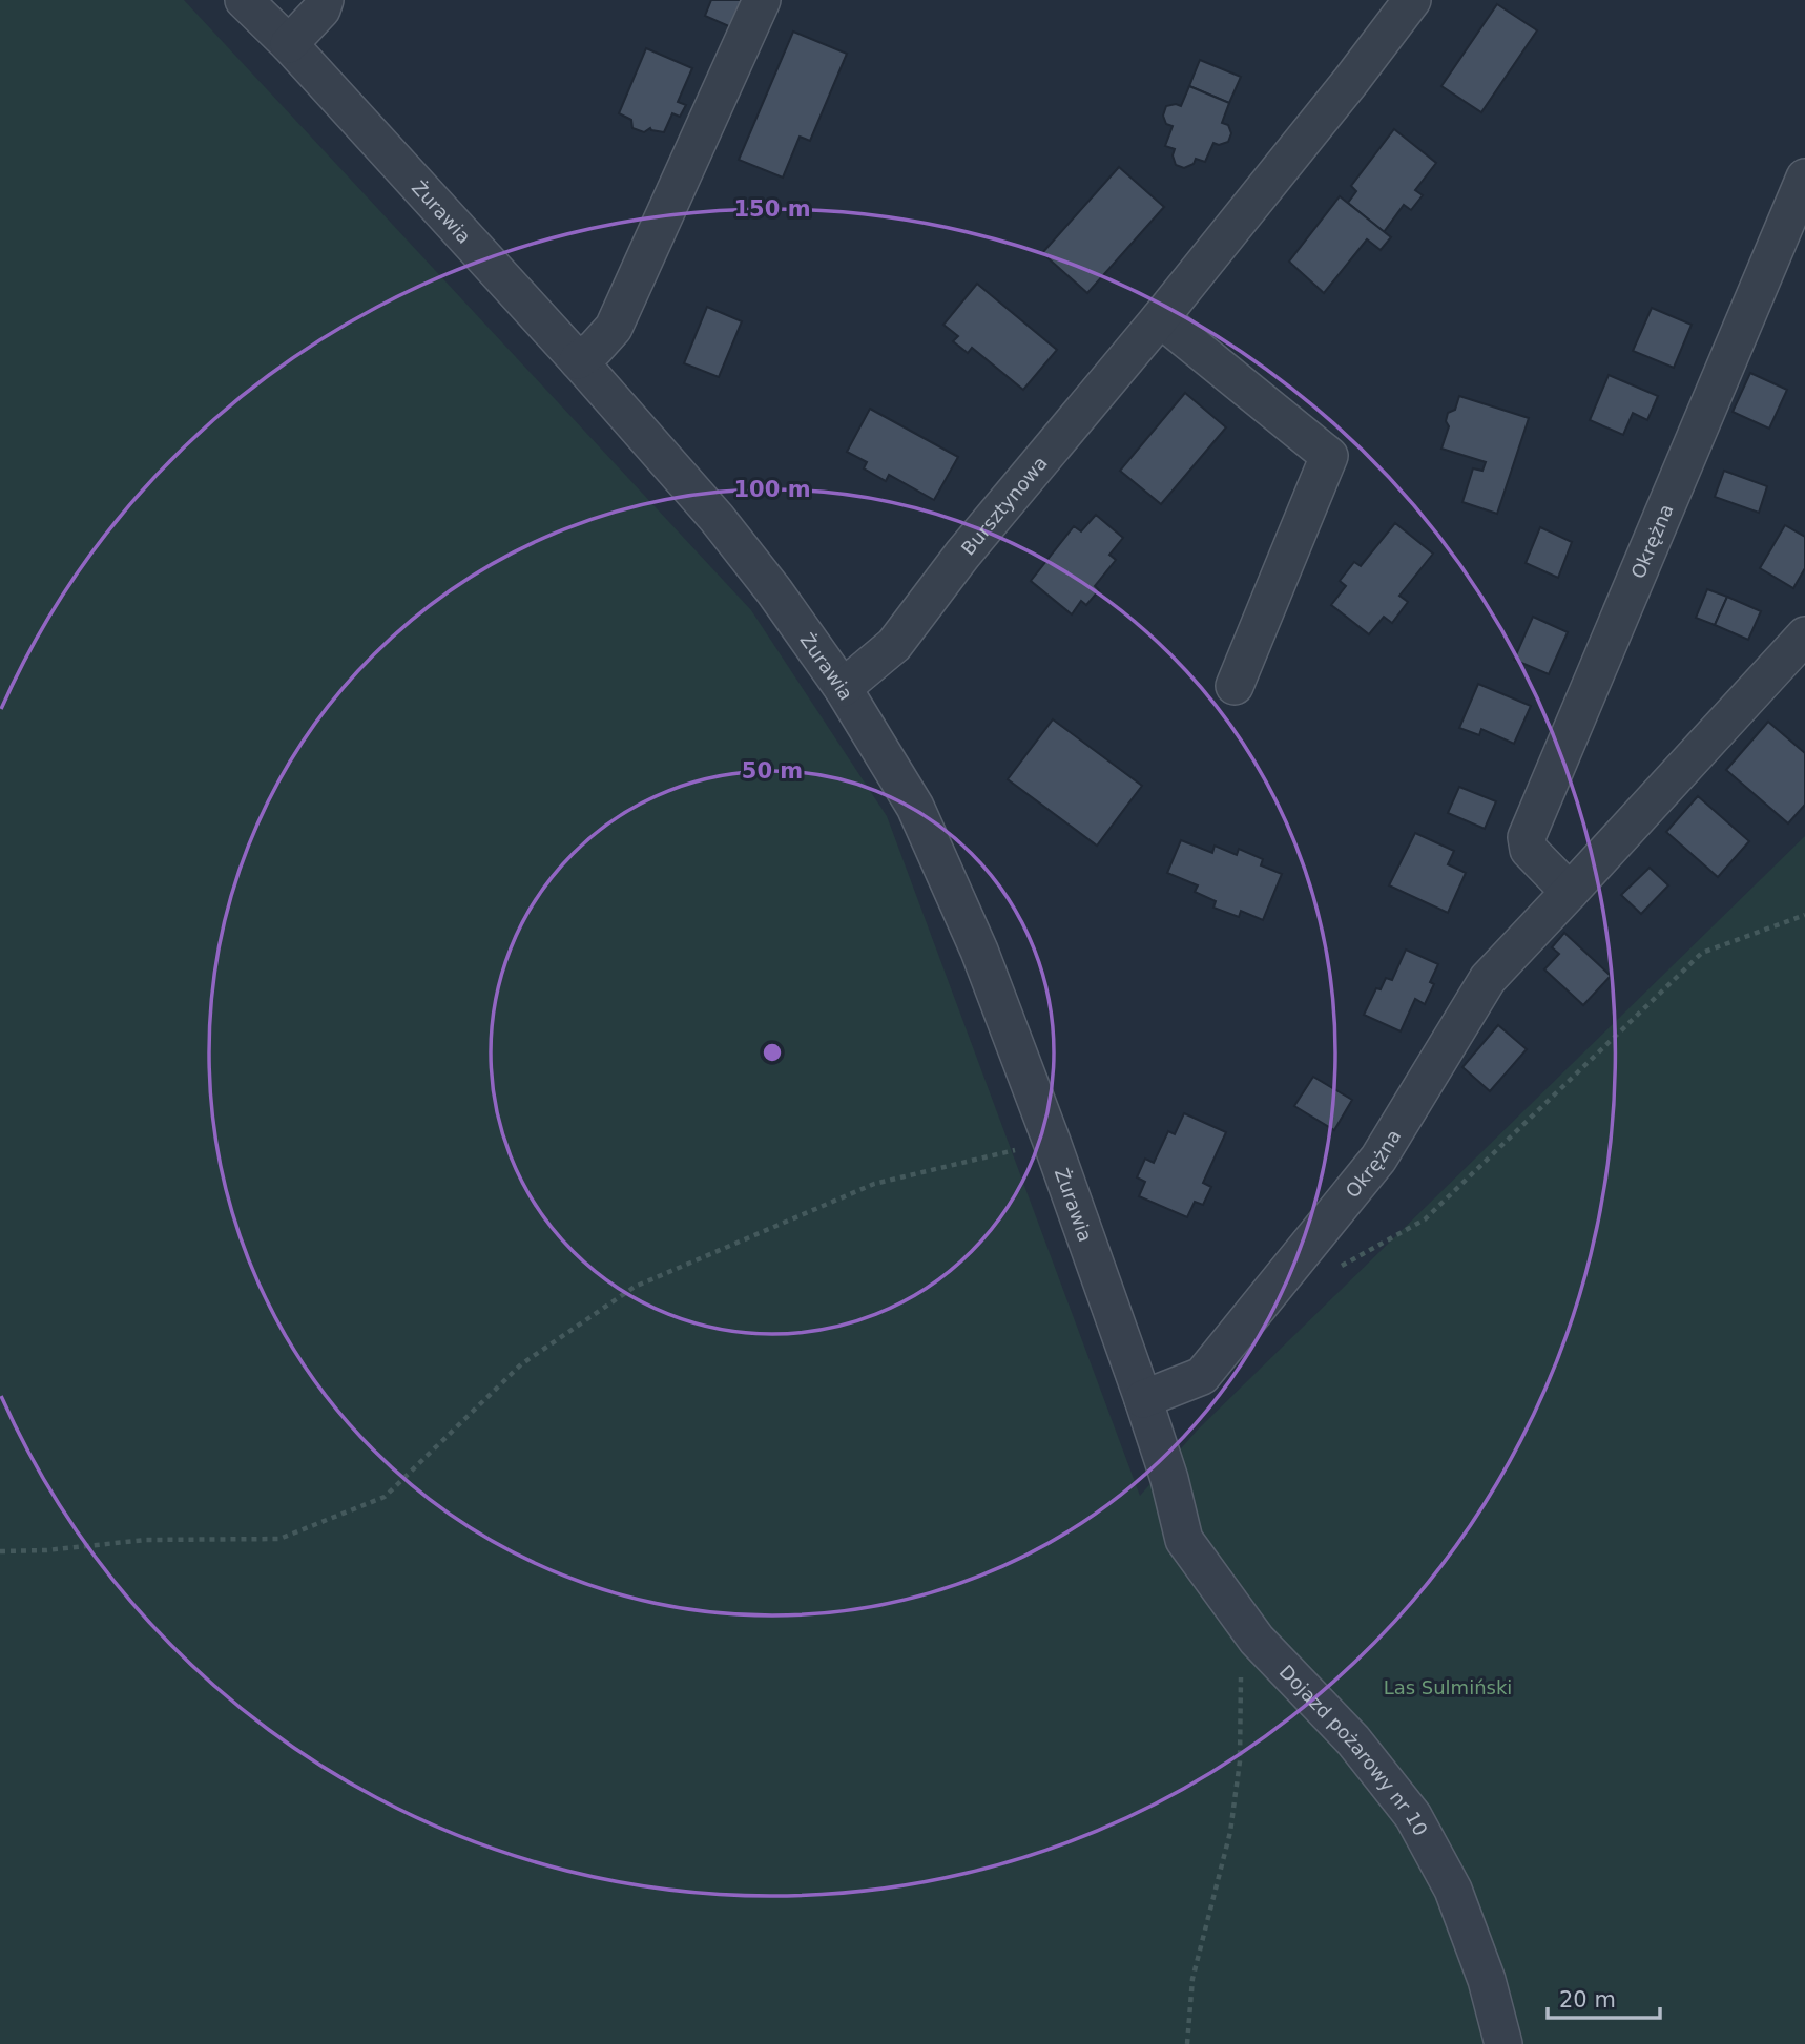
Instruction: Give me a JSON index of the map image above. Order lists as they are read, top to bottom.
{
  "streets": {
    "street": [
      "Żurawia",
      "Bursztynowa",
      "Okrężna",
      "Dojazd pożarowy nr 10"
    ]
  },
  "crossings": [
    ["Żurawia", "Bursztynowa"],
    ["Żurawia", "Okrężna"],
    ["Żurawia", "Dojazd pożarowy nr 10"]
  ],
  "parks": ["Las Sulmiński"],
  "scale_bar": "20 m",
  "rings": ["150 m", "100 m", "50 m"]
}
